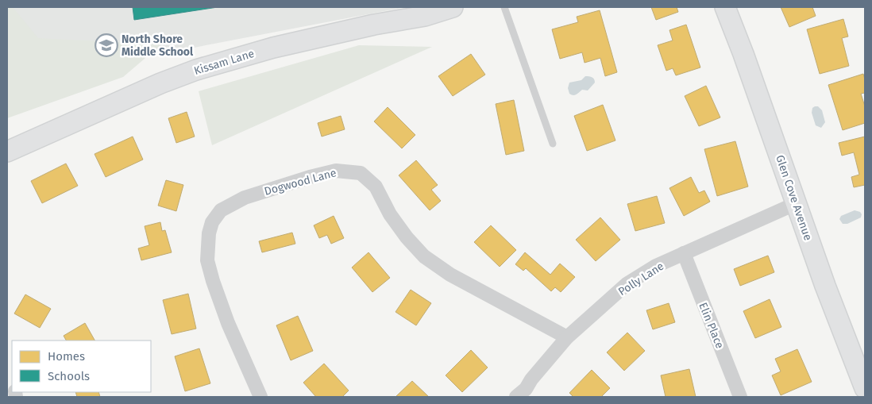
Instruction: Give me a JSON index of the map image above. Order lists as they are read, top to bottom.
{
  "streets": {
    "street": [
      "Kissam Lane",
      "Dogwood Lane",
      "Glen Cove Avenue",
      "Polly Lane",
      "Elin Place"
    ]
  },
  "crossings": [
    ["Dogwood Lane", "Polly Lane"],
    ["Glen Cove Avenue", "Polly Lane"],
    ["Polly Lane", "Elin Place"]
  ],
  "places": {
    "school or university": ["North Shore Middle School"]
  },
  "legend": ["Homes", "Schools"]
}
